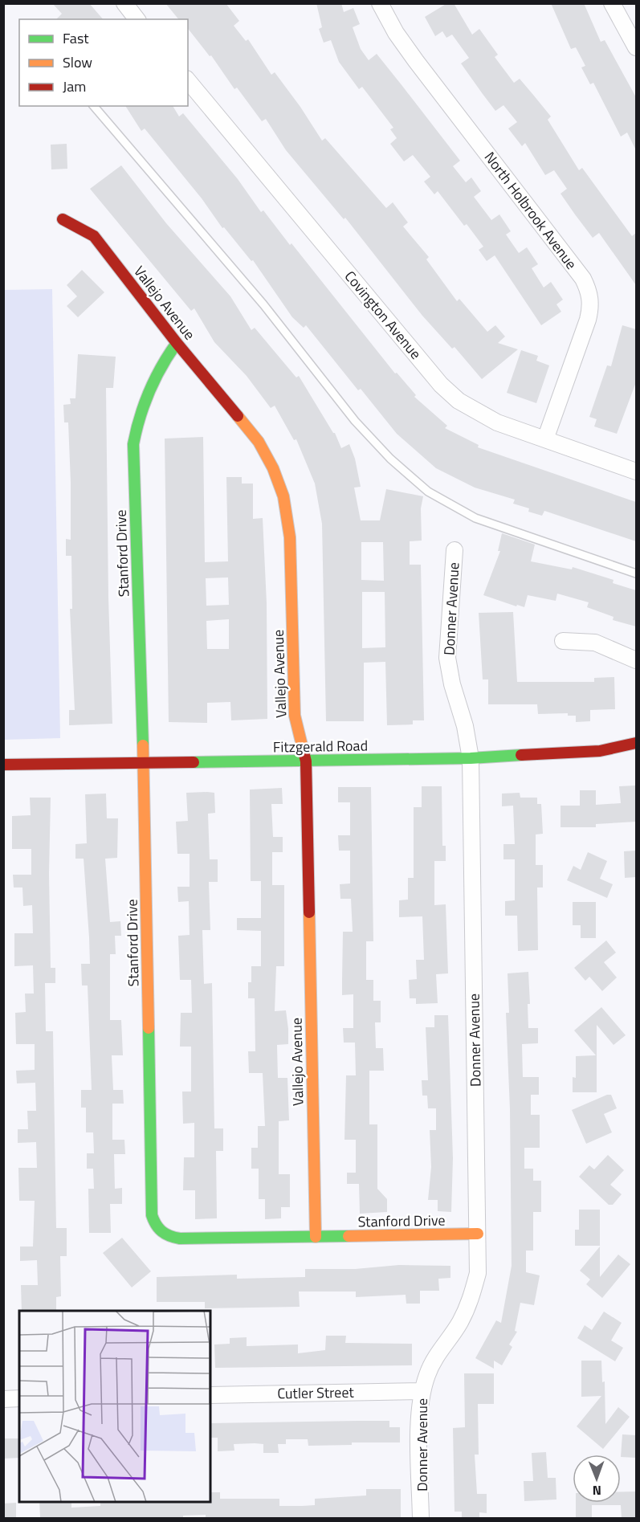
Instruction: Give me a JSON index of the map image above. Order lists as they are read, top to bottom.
{
  "streets": {
    "street": [
      "North Holbrook Avenue",
      "Vallejo Avenue",
      "Covington Avenue",
      "Stanford Drive",
      "Donner Avenue",
      "Fitzgerald Road",
      "Cutler Street"
    ]
  },
  "crossings": [
    ["North Holbrook Avenue", "Covington Avenue"],
    ["Vallejo Avenue", "Stanford Drive"],
    ["Vallejo Avenue", "Fitzgerald Road"],
    ["Stanford Drive", "Donner Avenue"],
    ["Stanford Drive", "Fitzgerald Road"],
    ["Donner Avenue", "Fitzgerald Road"],
    ["Donner Avenue", "Cutler Street"]
  ],
  "legend": ["Fast", "Slow", "Jam"],
  "north": "bottom"
}
